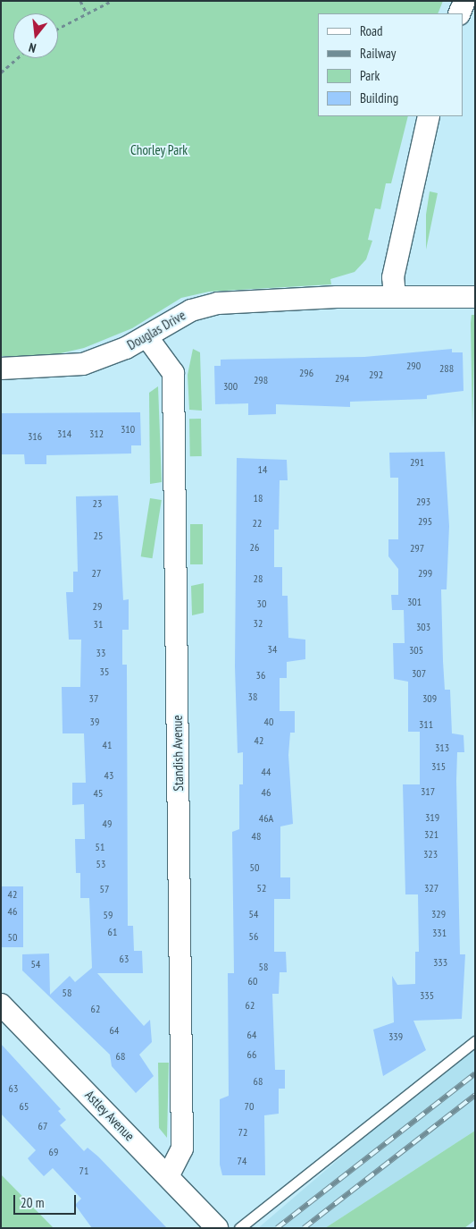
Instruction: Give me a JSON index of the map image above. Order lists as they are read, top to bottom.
{
  "streets": {
    "street": ["Douglas Drive", "Standish Avenue", "Astley Avenue"]
  },
  "crossings": [
    ["Douglas Drive", "Standish Avenue"],
    ["Standish Avenue", "Astley Avenue"]
  ],
  "parks": ["Chorley Park"],
  "house_numbers": [
    "290",
    "288",
    "296",
    "292",
    "294",
    "298",
    "300",
    "310",
    "314",
    "312",
    "316",
    "291",
    "14",
    "18",
    "293",
    "23",
    "295",
    "22",
    "25",
    "26",
    "297",
    "27",
    "299",
    "28",
    "301",
    "30",
    "29",
    "32",
    "31",
    "303",
    "34",
    "305",
    "33",
    "35",
    "307",
    "36",
    "38",
    "37",
    "309",
    "39",
    "40",
    "311",
    "42",
    "41",
    "313",
    "315",
    "44",
    "43",
    "317",
    "46",
    "45",
    "319",
    "46A",
    "49",
    "321",
    "48",
    "51",
    "323",
    "53",
    "50",
    "52",
    "327",
    "57",
    "42",
    "46",
    "54",
    "329",
    "59",
    "61",
    "331",
    "56",
    "50",
    "63",
    "333",
    "54",
    "58",
    "60",
    "58",
    "335",
    "62",
    "62",
    "64",
    "64",
    "339",
    "66",
    "68",
    "68",
    "63",
    "65",
    "70",
    "67",
    "72",
    "69",
    "74",
    "71"
  ],
  "legend": [
    "Road",
    "Railway",
    "Park",
    "Building"
  ],
  "scale_bar": "20 m",
  "north": "bottom"
}
